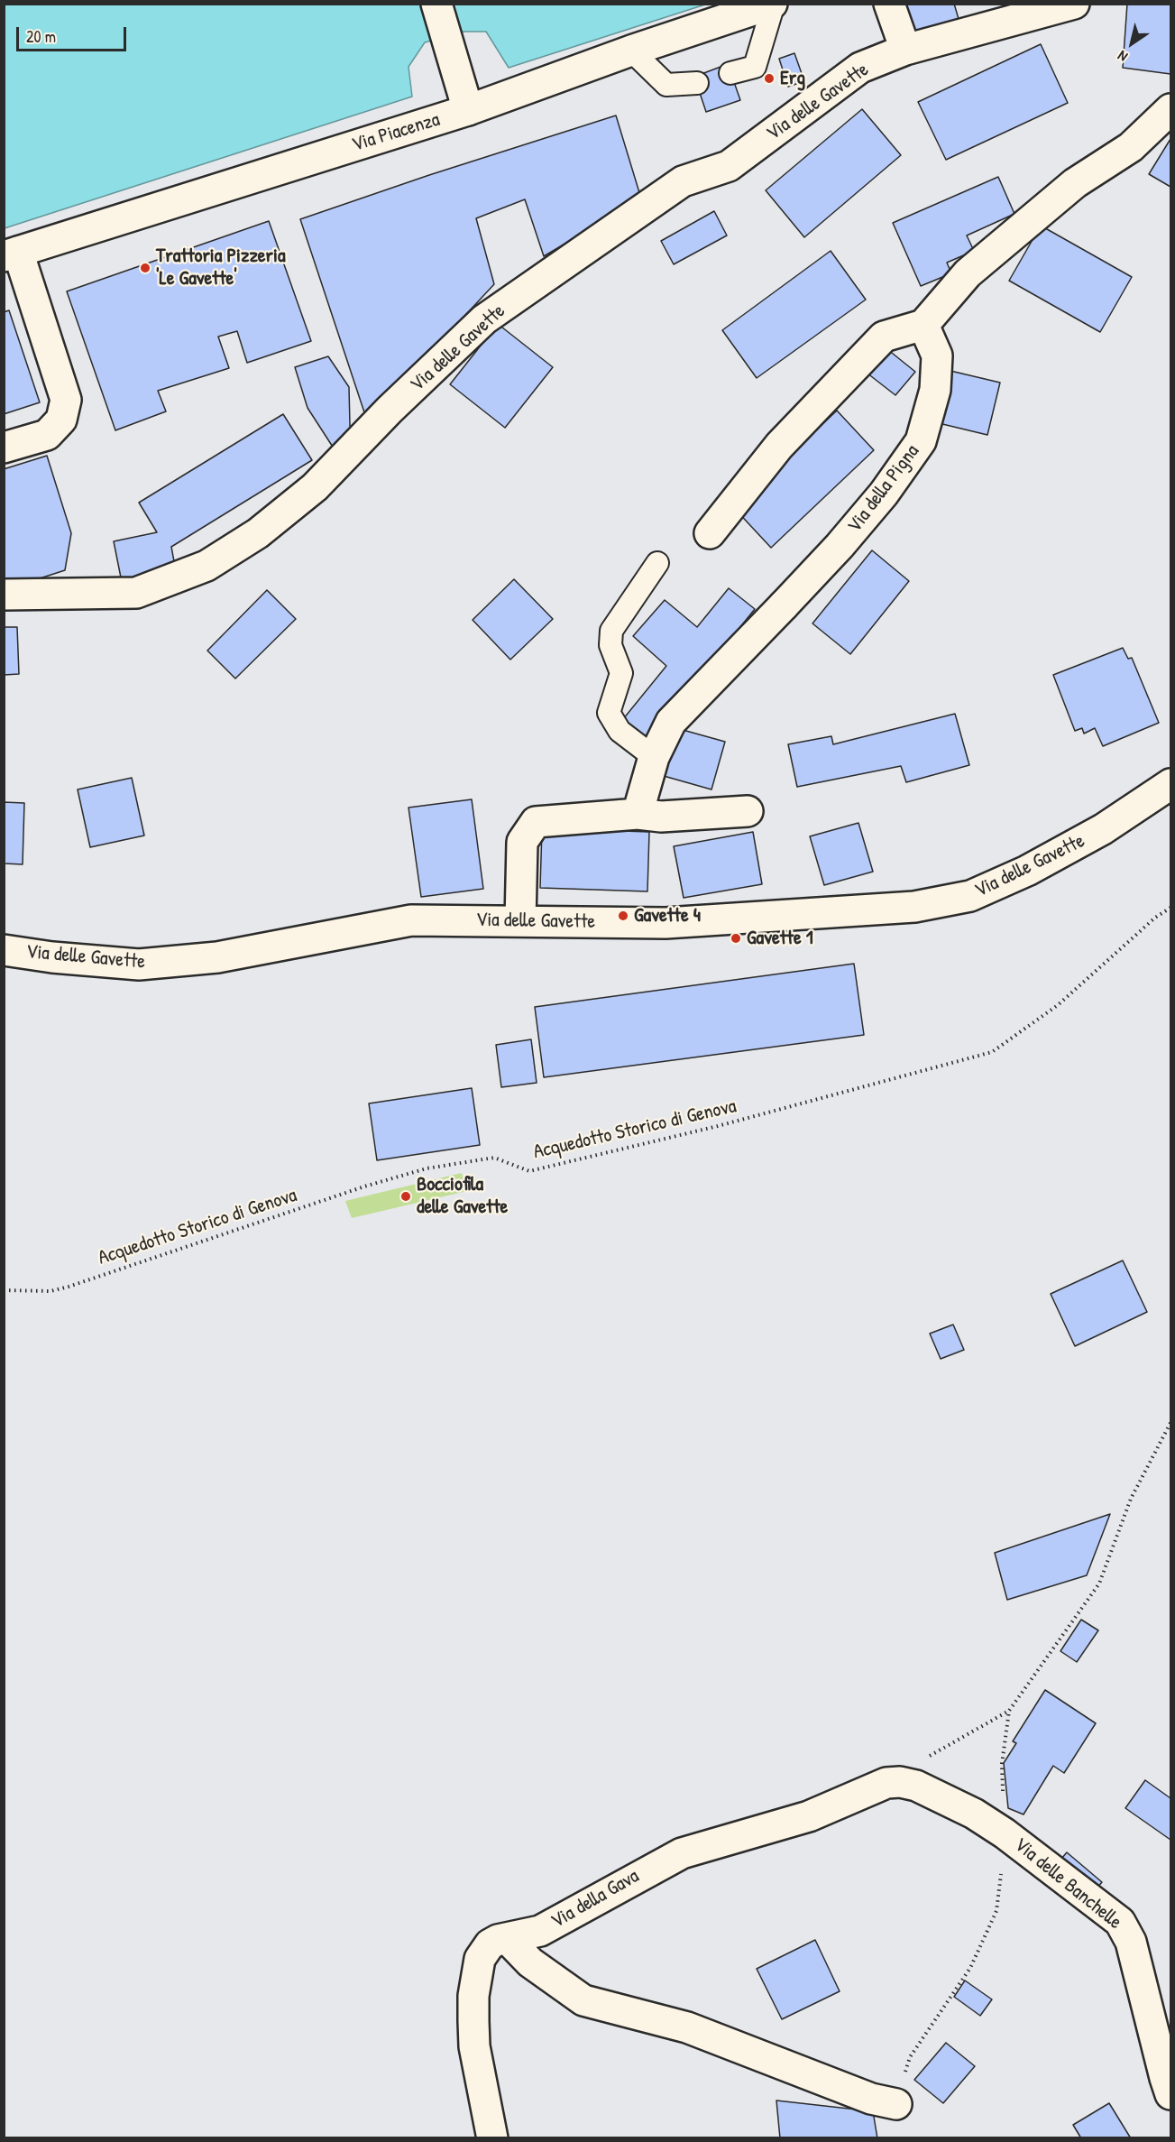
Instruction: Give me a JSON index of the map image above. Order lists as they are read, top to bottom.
{
  "streets": {
    "street": [
      "Via delle Gavette",
      "Via Piacenza",
      "Via della Pigna",
      "Via delle Banchelle",
      "Via della Gava"
    ],
    "path": ["Acquedotto Storico di Genova"]
  },
  "crossings": [
    ["Via delle Banchelle", "Via della Gava"]
  ],
  "places": [
    "Erg",
    "Trattoria Pizzeria 'Le Gavette'",
    "Gavette 4",
    "Gavette 1",
    "Bocciofila delle Gavette"
  ],
  "scale_bar": "20 m",
  "north": "bottom left"
}
